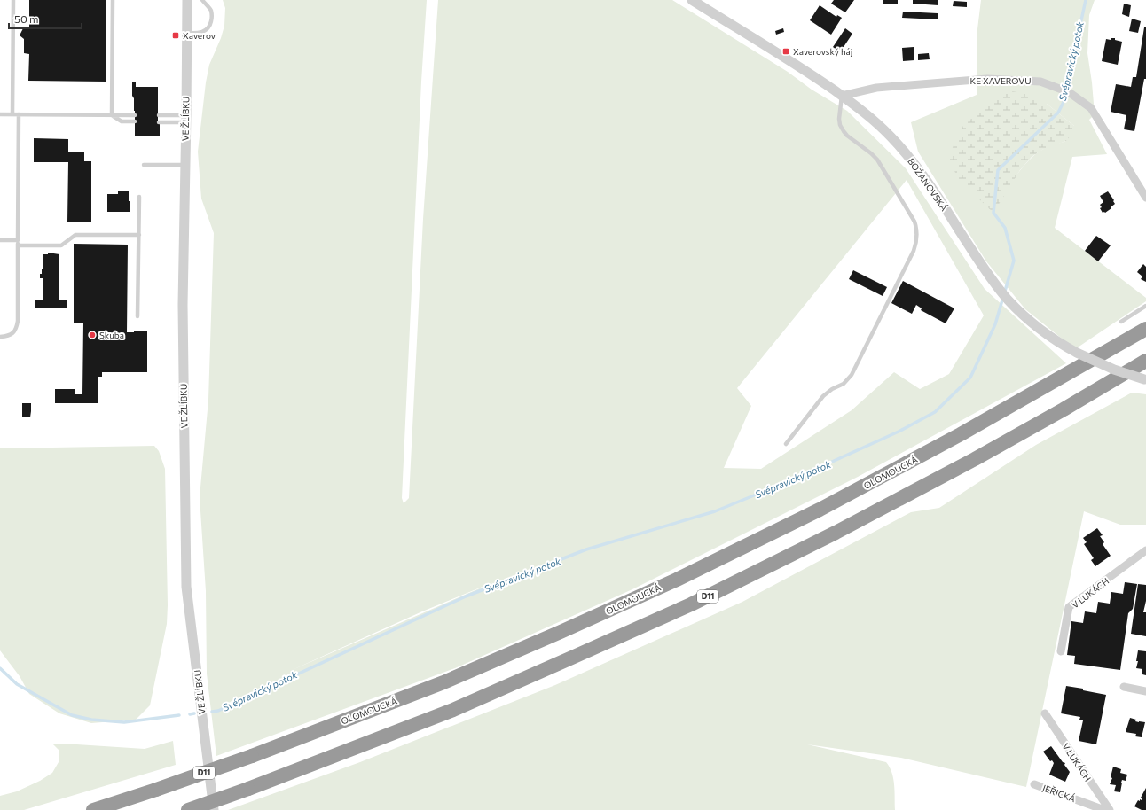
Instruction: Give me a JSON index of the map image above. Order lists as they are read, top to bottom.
{
  "streets": {
    "highway": ["OLOMOUCKÁ", "D11"],
    "street": [
      "KE XAVEROVU",
      "VE ŽLÍBKU",
      "BOŽANOVSKÁ",
      "V LUKÁCH",
      "JEŘICKÁ"
    ]
  },
  "crossings": [
    ["KE XAVEROVU", "BOŽANOVSKÁ"]
  ],
  "water": ["Svépravický potok"],
  "places": {
    "transit": ["Xaverov", "Xaverovský háj"],
    "other": ["Skuba"]
  },
  "scale_bar": "50 m"
}
